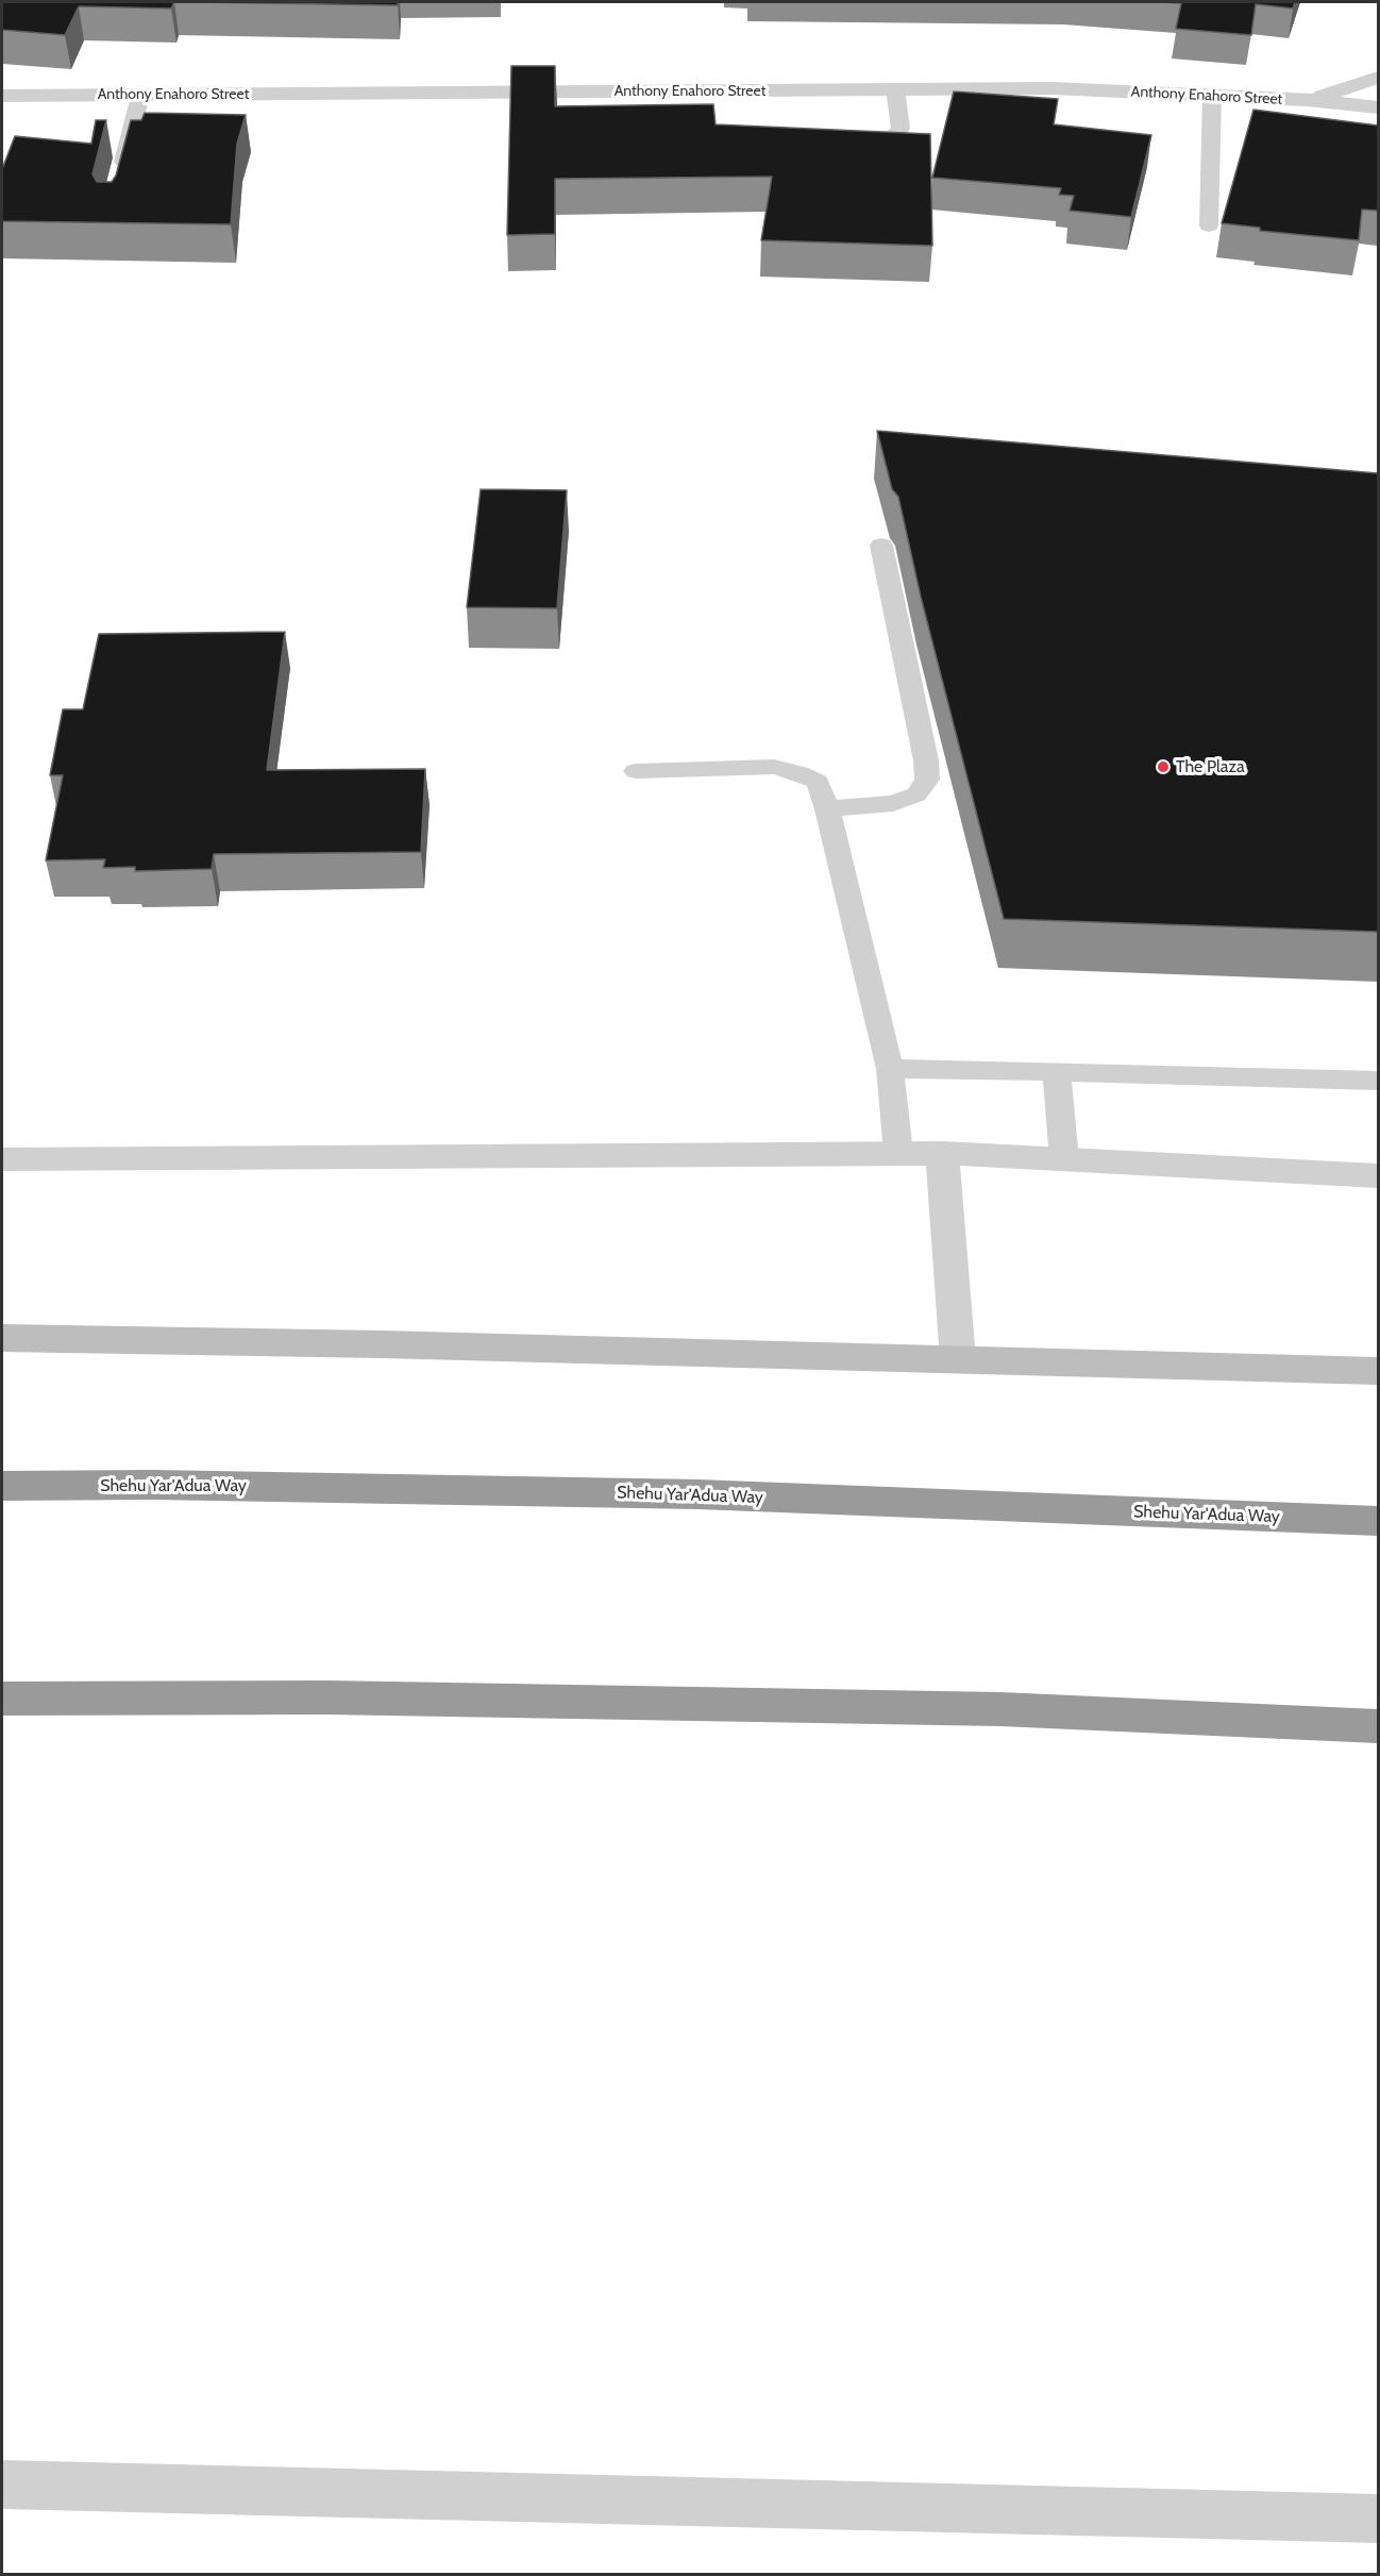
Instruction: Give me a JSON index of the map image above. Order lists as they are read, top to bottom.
{
  "streets": {
    "highway": ["Shehu Yar'Adua Way"],
    "street": ["Anthony Enahoro Street"]
  },
  "places": ["The Plaza"]
}
